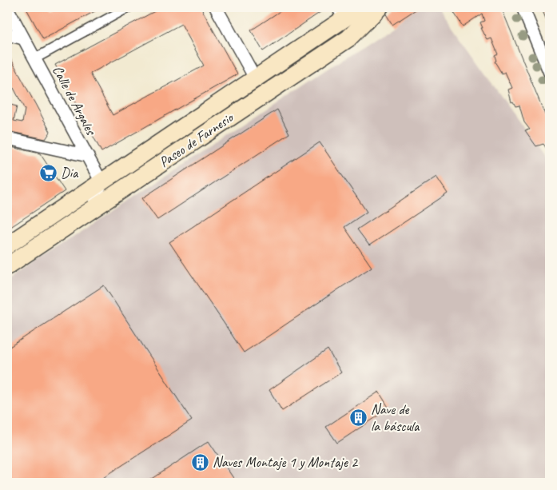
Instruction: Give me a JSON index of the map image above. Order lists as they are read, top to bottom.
{
  "streets": {
    "main road": ["Paseo de Farnesio"],
    "street": ["Calle de Argales"]
  },
  "crossings": [
    ["Calle de Argales", "Paseo de Farnesio"]
  ],
  "places": {
    "supermarket": ["Dia"],
    "building": ["Nave de la báscula", "Naves Montaje 1 y Montaje 2"]
  }
}
